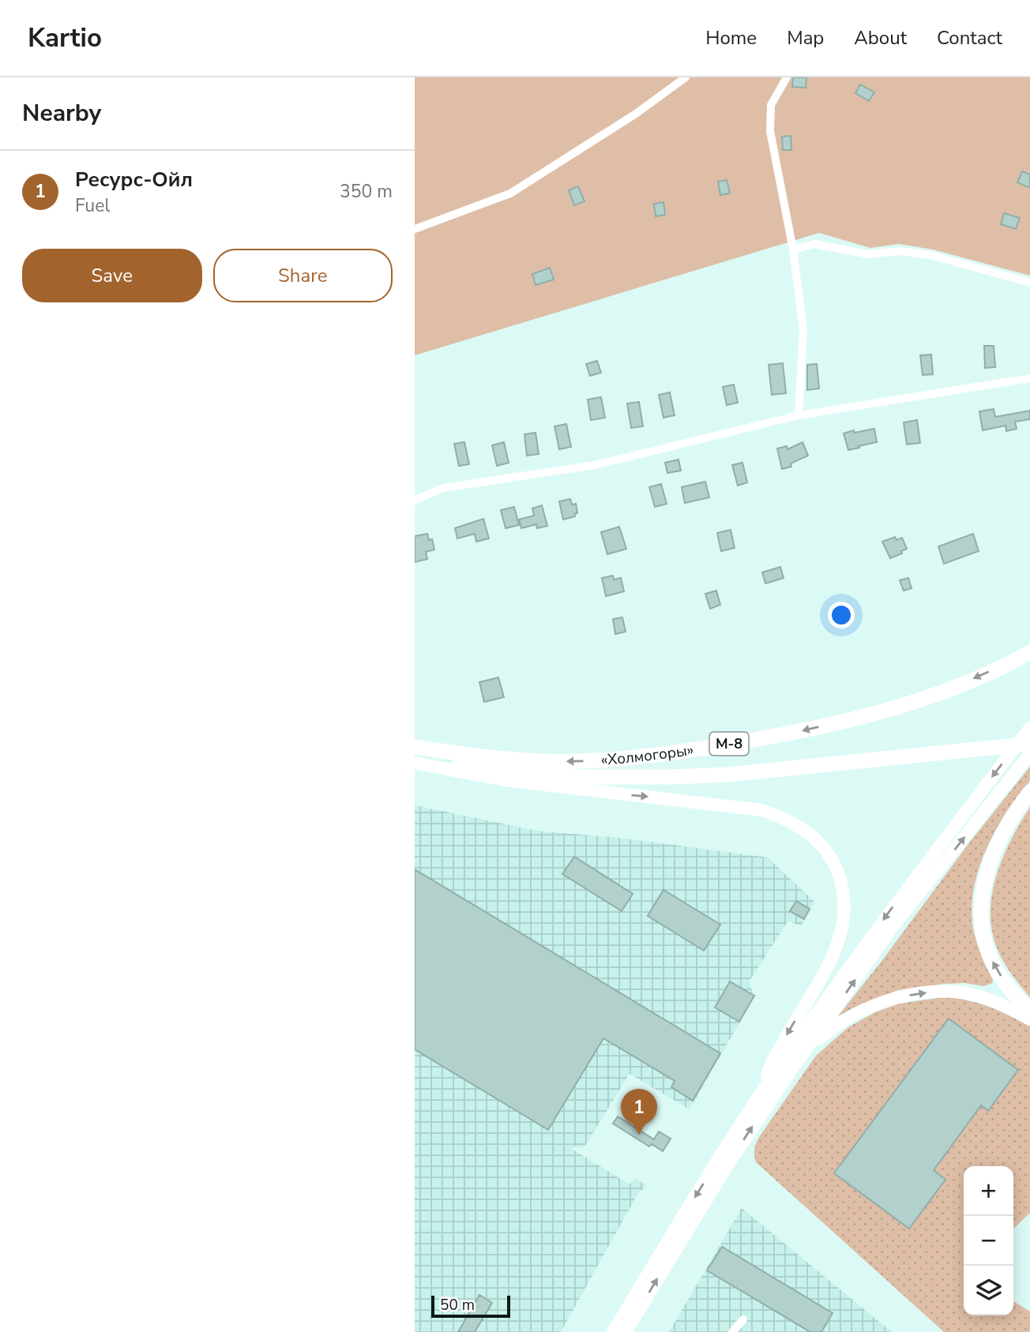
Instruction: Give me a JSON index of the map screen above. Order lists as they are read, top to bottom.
{
  "streets": {
    "highway": ["М-8", "«Холмогоры»"]
  },
  "scale_bar": "50 m",
  "page": {
    "header": "Kartio",
    "nav": [
      "Home",
      "Map",
      "About",
      "Contact"
    ],
    "heading": "Nearby",
    "list": [
      {
        "mark": "1",
        "name": "Ресурс-Ойл",
        "note": "Fuel",
        "value": "350 m"
      }
    ],
    "buttons": ["Save", "Share"],
    "pins": "1",
    "map_buttons": ["+", "−"],
    "scale": "50 m"
  }
}
